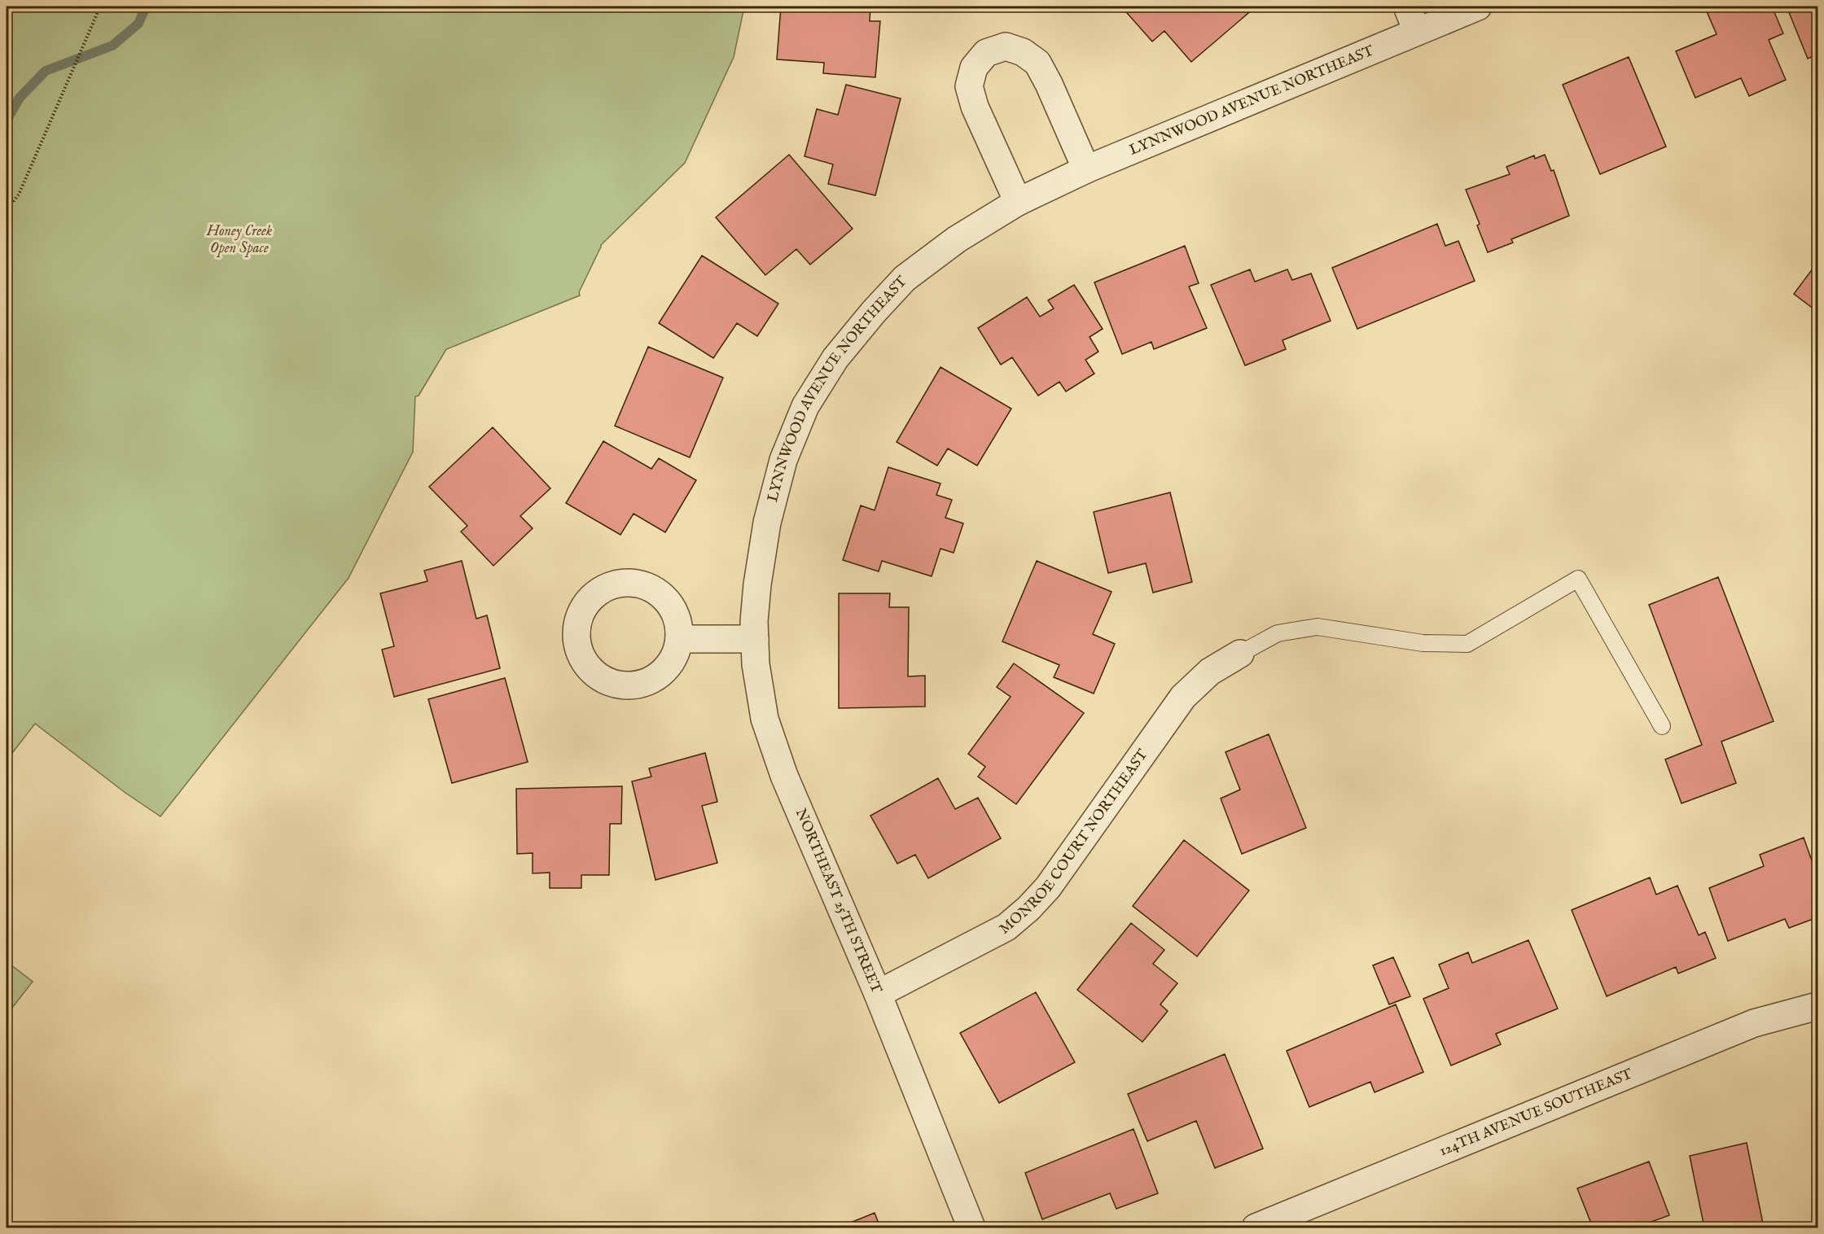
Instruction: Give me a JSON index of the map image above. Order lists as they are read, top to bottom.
{
  "streets": {
    "street": [
      "LYNNWOOD AVENUE NORTHEAST",
      "MONROE COURT NORTHEAST",
      "NORTHEAST 25TH STREET",
      "124TH AVENUE SOUTHEAST"
    ]
  },
  "crossings": [
    ["LYNNWOOD AVENUE NORTHEAST", "NORTHEAST 25TH STREET"],
    ["MONROE COURT NORTHEAST", "NORTHEAST 25TH STREET"]
  ],
  "parks": ["Honey Creek Open Space"]
}
